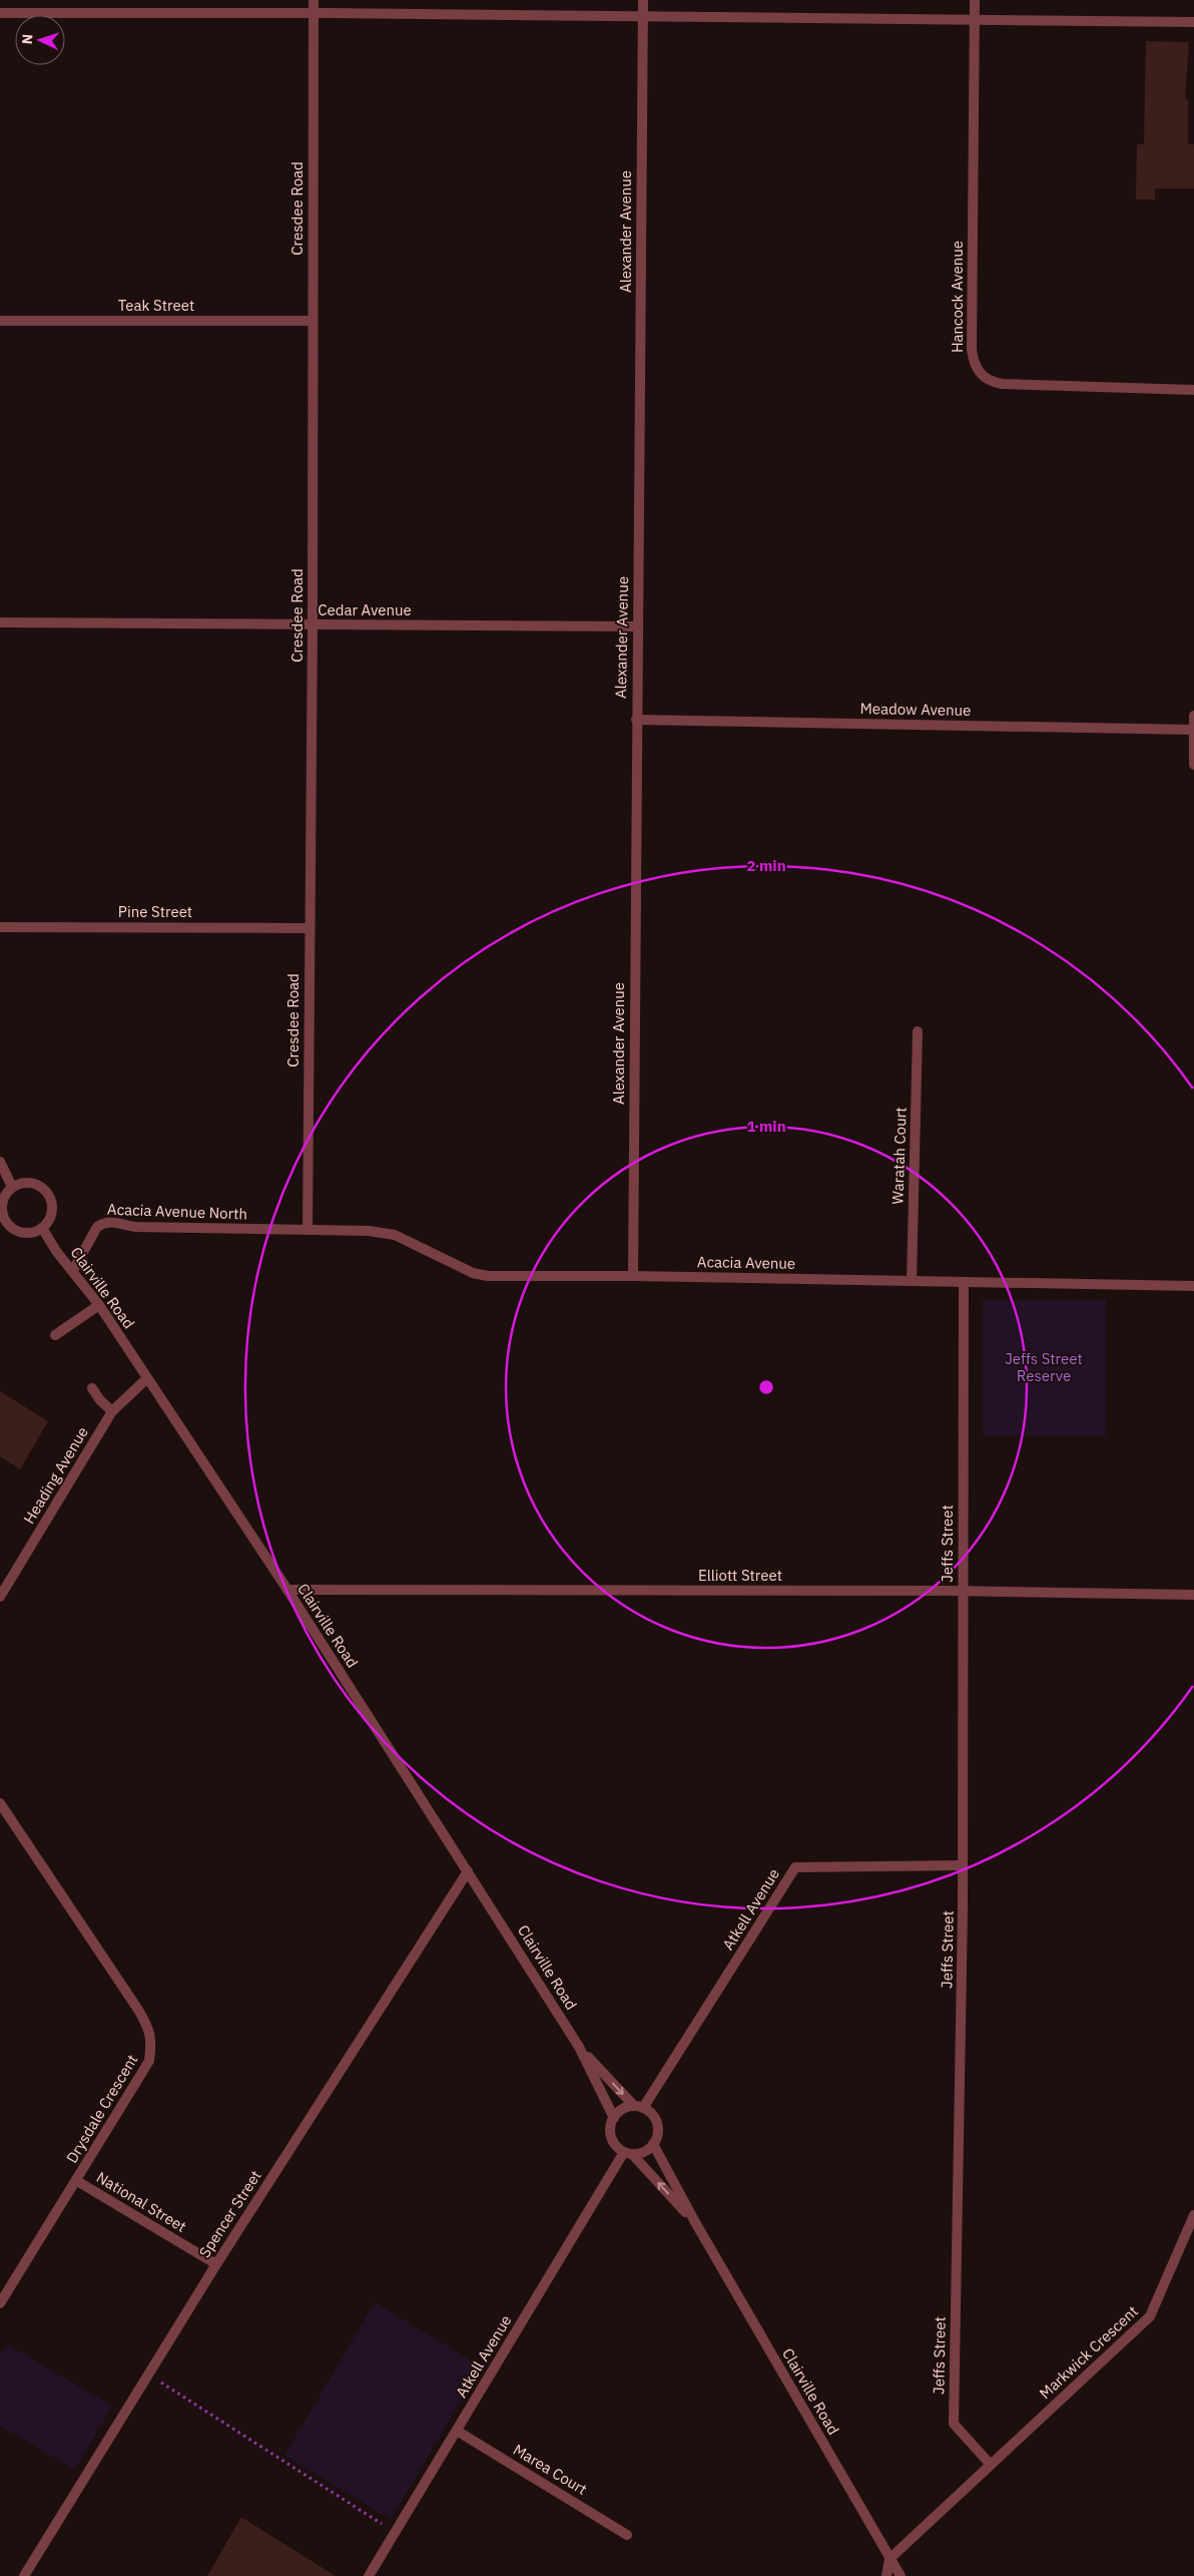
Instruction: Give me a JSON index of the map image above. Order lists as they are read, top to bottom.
{
  "streets": {
    "street": [
      "Cresdee Road",
      "Alexander Avenue",
      "Hancock Avenue",
      "Teak Street",
      "Cedar Avenue",
      "Meadow Avenue",
      "Pine Street",
      "Waratah Court",
      "Acacia Avenue North",
      "Acacia Avenue",
      "Clairville Road",
      "Heading Avenue",
      "Jeffs Street",
      "Elliott Street",
      "Atkell Avenue",
      "Drysdale Crescent",
      "National Street",
      "Spencer Street",
      "Markwick Crescent",
      "Marea Court"
    ]
  },
  "crossings": [
    ["Cresdee Road", "Teak Street"],
    ["Cresdee Road", "Cedar Avenue"],
    ["Cresdee Road", "Pine Street"],
    ["Cresdee Road", "Acacia Avenue North"],
    ["Cresdee Road", "Acacia Avenue"],
    ["Alexander Avenue", "Cedar Avenue"],
    ["Alexander Avenue", "Meadow Avenue"],
    ["Alexander Avenue", "Acacia Avenue"],
    ["Waratah Court", "Acacia Avenue"],
    ["Acacia Avenue North", "Acacia Avenue"],
    ["Acacia Avenue North", "Clairville Road"],
    ["Acacia Avenue", "Jeffs Street"],
    ["Clairville Road", "Heading Avenue"],
    ["Clairville Road", "Elliott Street"],
    ["Clairville Road", "Atkell Avenue"],
    ["Clairville Road", "Spencer Street"],
    ["Jeffs Street", "Elliott Street"],
    ["Jeffs Street", "Atkell Avenue"],
    ["Jeffs Street", "Markwick Crescent"],
    ["Atkell Avenue", "Marea Court"],
    ["Drysdale Crescent", "National Street"],
    ["National Street", "Spencer Street"]
  ],
  "parks": ["Jeffs Street Reserve"],
  "north": "left",
  "rings": ["2 min", "1 min"]
}
